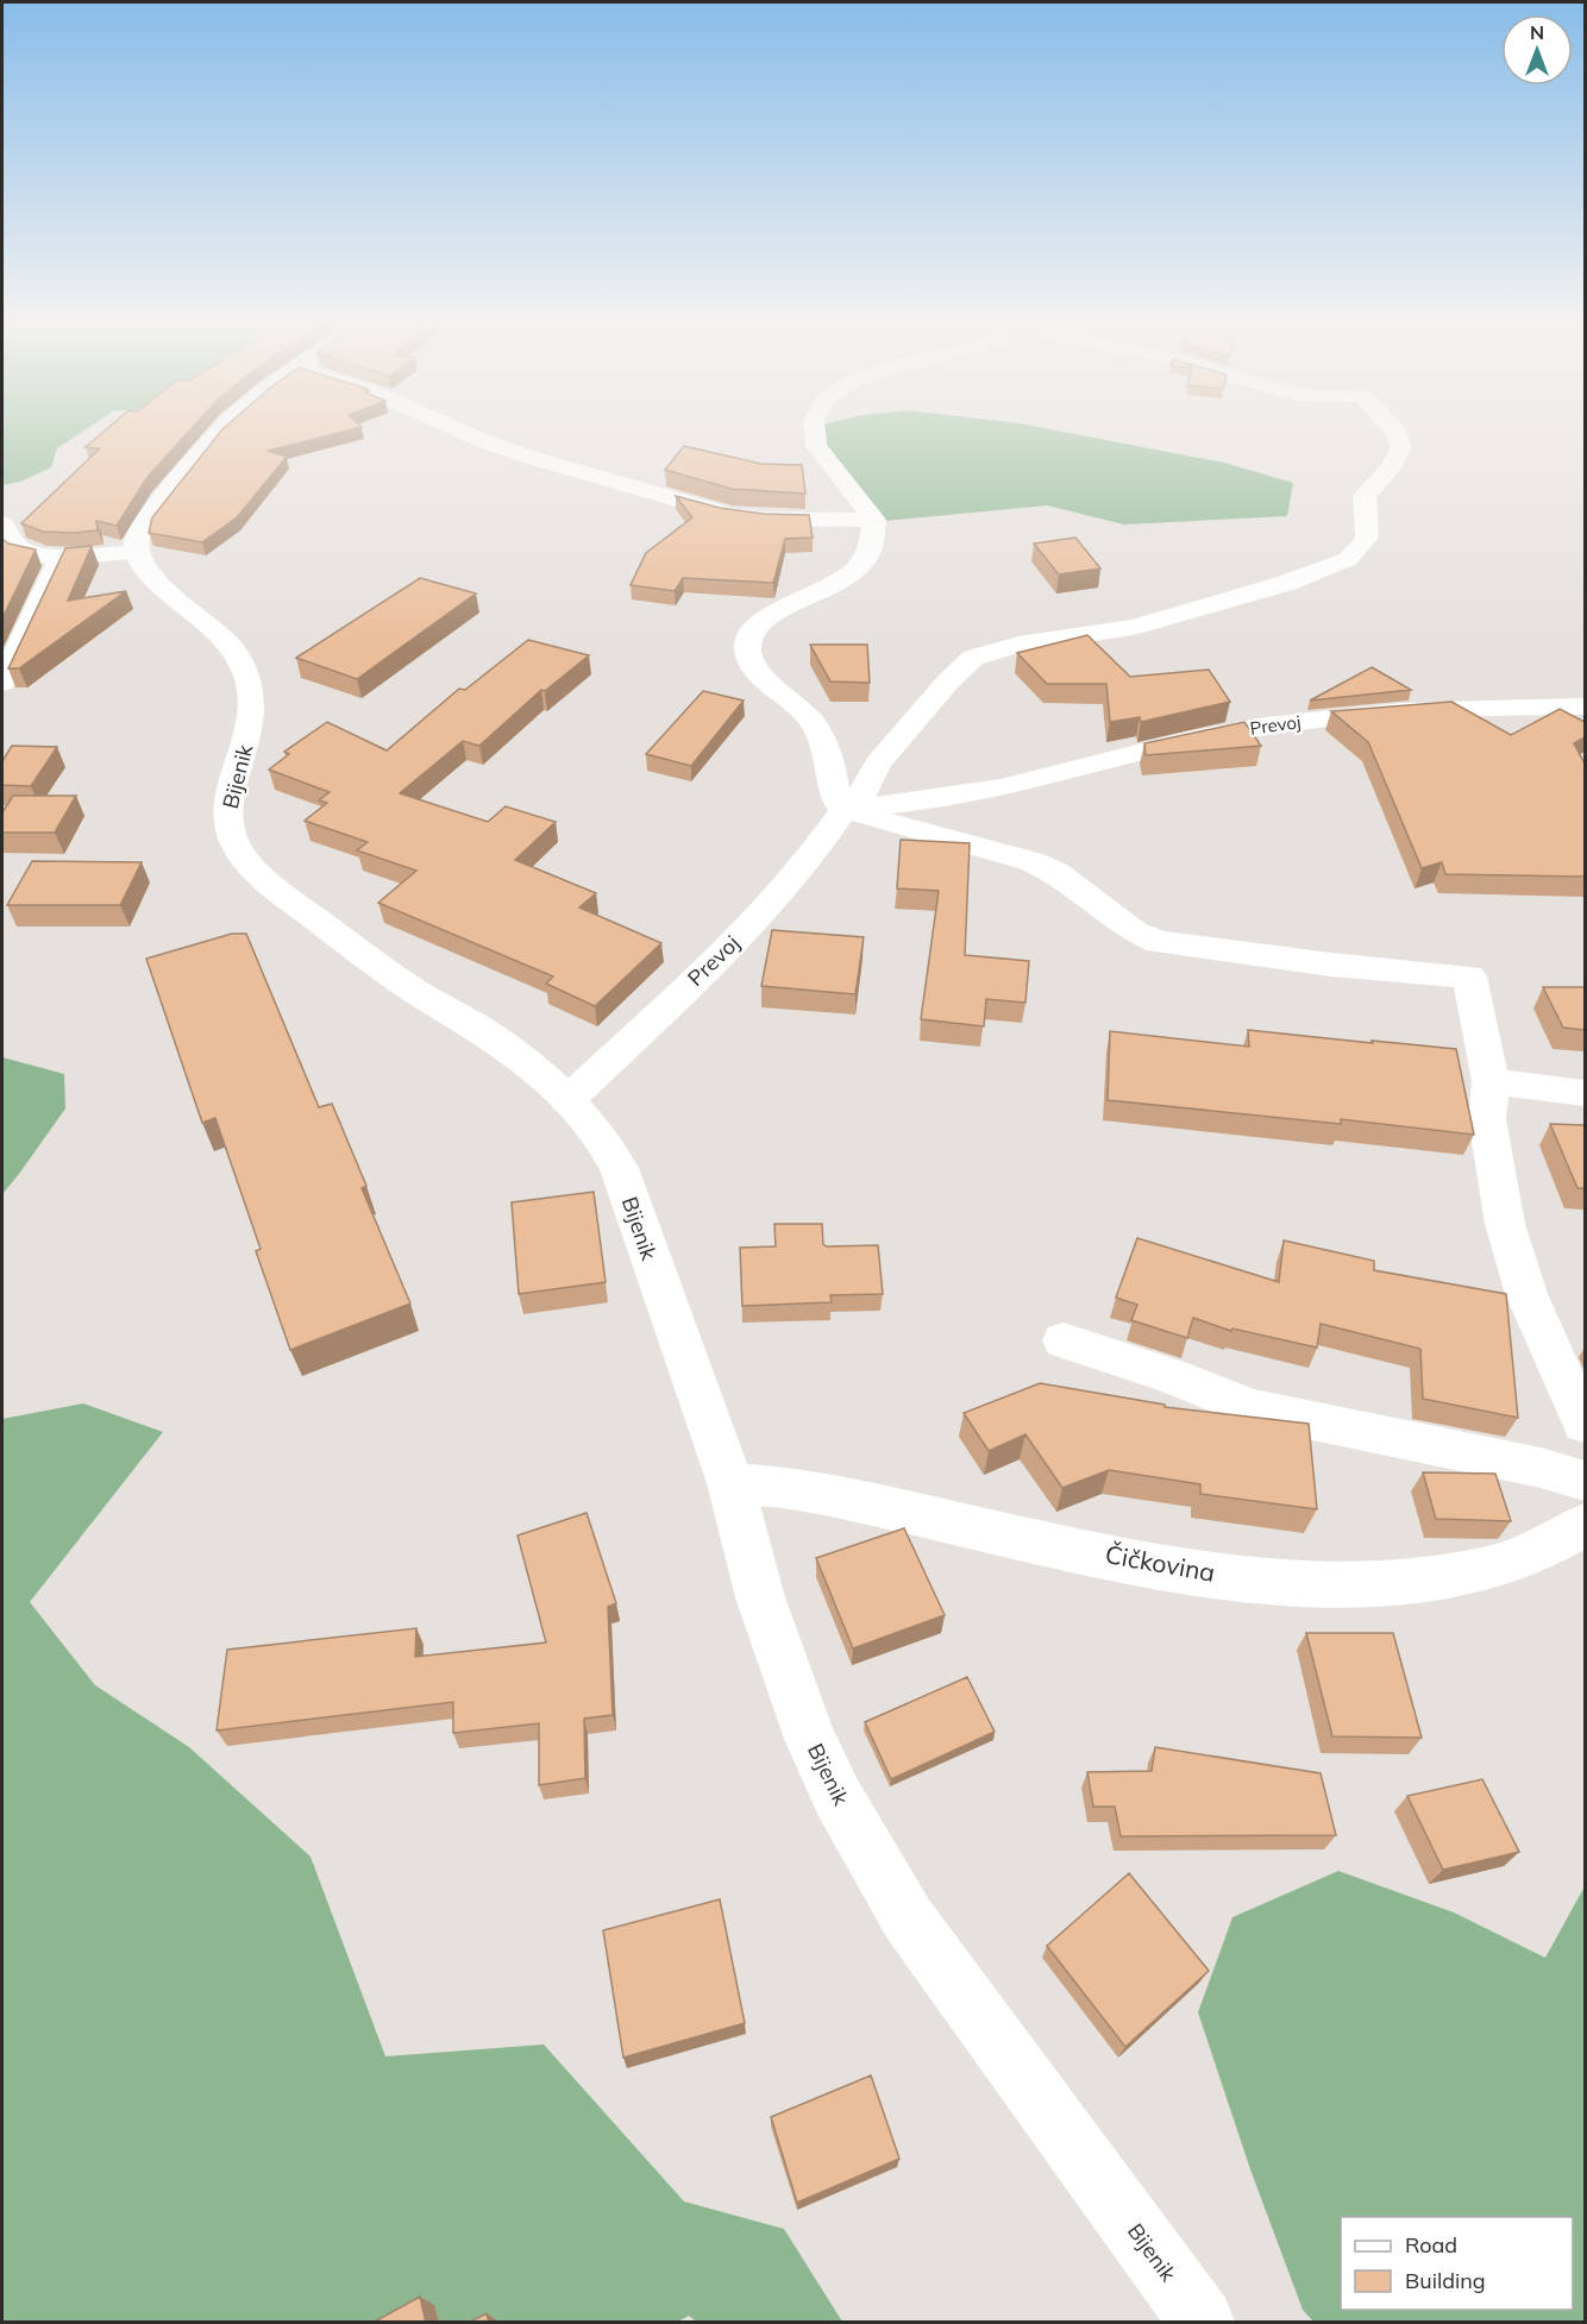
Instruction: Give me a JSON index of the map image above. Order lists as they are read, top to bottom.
{
  "streets": {
    "street": ["Prevoj", "Bijenik", "Čičkovina"]
  },
  "crossings": [
    ["Prevoj", "Bijenik"],
    ["Bijenik", "Čičkovina"]
  ],
  "legend": ["Road", "Building"],
  "north": "top"
}
